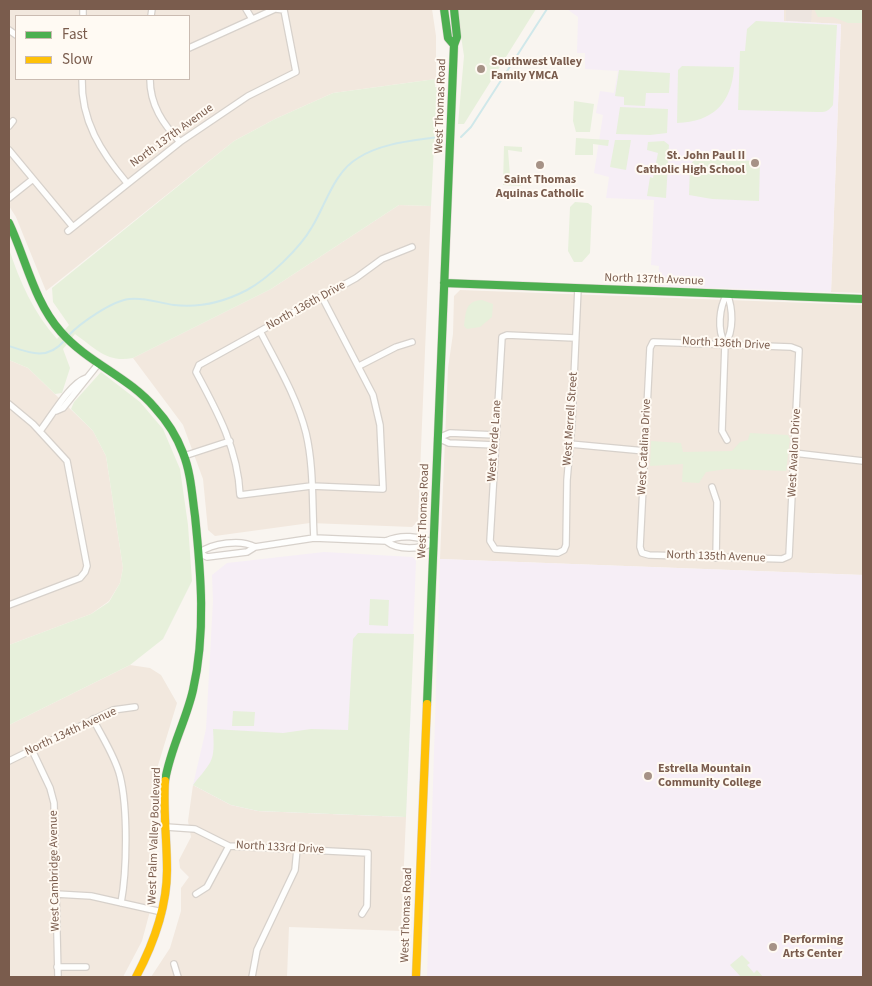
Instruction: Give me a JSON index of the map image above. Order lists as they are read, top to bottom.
{
  "streets": {
    "street": [
      "West Thomas Road",
      "North 137th Avenue",
      "North 136th Drive",
      "West Merrell Street",
      "West Verde Lane",
      "West Catalina Drive",
      "West Avalon Drive",
      "North 135th Avenue",
      "North 134th Avenue",
      "West Palm Valley Boulevard",
      "North 133rd Drive",
      "West Cambridge Avenue"
    ]
  },
  "crossings": [
    ["West Thomas Road", "North 137th Avenue"],
    ["North 137th Avenue", "West Merrell Street"],
    ["North 136th Drive", "West Catalina Drive"],
    ["North 136th Drive", "West Avalon Drive"],
    ["West Merrell Street", "West Verde Lane"],
    ["West Catalina Drive", "North 135th Avenue"],
    ["West Avalon Drive", "North 135th Avenue"],
    ["North 134th Avenue", "West Cambridge Avenue"],
    ["West Palm Valley Boulevard", "North 133rd Drive"]
  ],
  "places": [
    "Southwest Valley Family YMCA",
    "St. John Paul II Catholic High School",
    "Saint Thomas Aquinas Catholic",
    "Estrella Mountain Community College",
    "Performing Arts Center"
  ],
  "legend": ["Fast", "Slow"]
}
